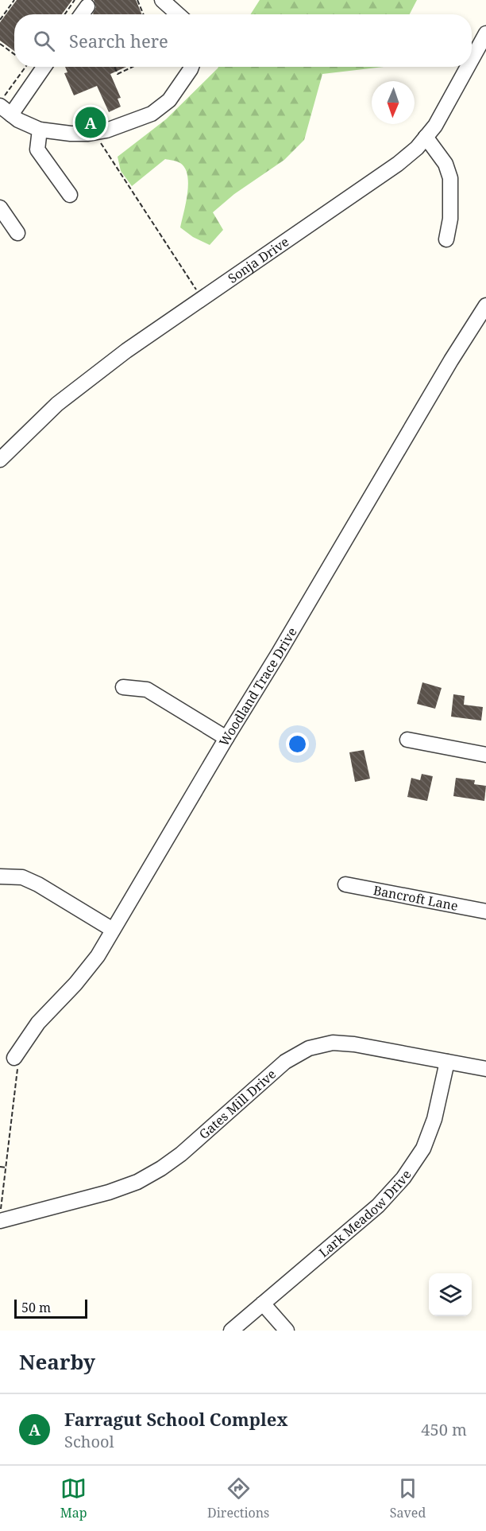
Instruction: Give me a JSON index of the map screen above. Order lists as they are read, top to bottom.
{
  "streets": {
    "street": [
      "Sonja Drive",
      "Woodland Trace Drive",
      "Bancroft Lane",
      "Gates Mill Drive",
      "Lark Meadow Drive"
    ]
  },
  "crossings": [
    ["Gates Mill Drive", "Lark Meadow Drive"]
  ],
  "scale_bar": "50 m",
  "north": "bottom",
  "page": {
    "search": "Search here",
    "pins": "A",
    "scale": "50 m",
    "heading": "Nearby",
    "list": [
      {
        "mark": "A",
        "name": "Farragut School Complex",
        "note": "School",
        "value": "450 m"
      }
    ],
    "nav": ["Map", "Directions", "Saved"]
  }
}
